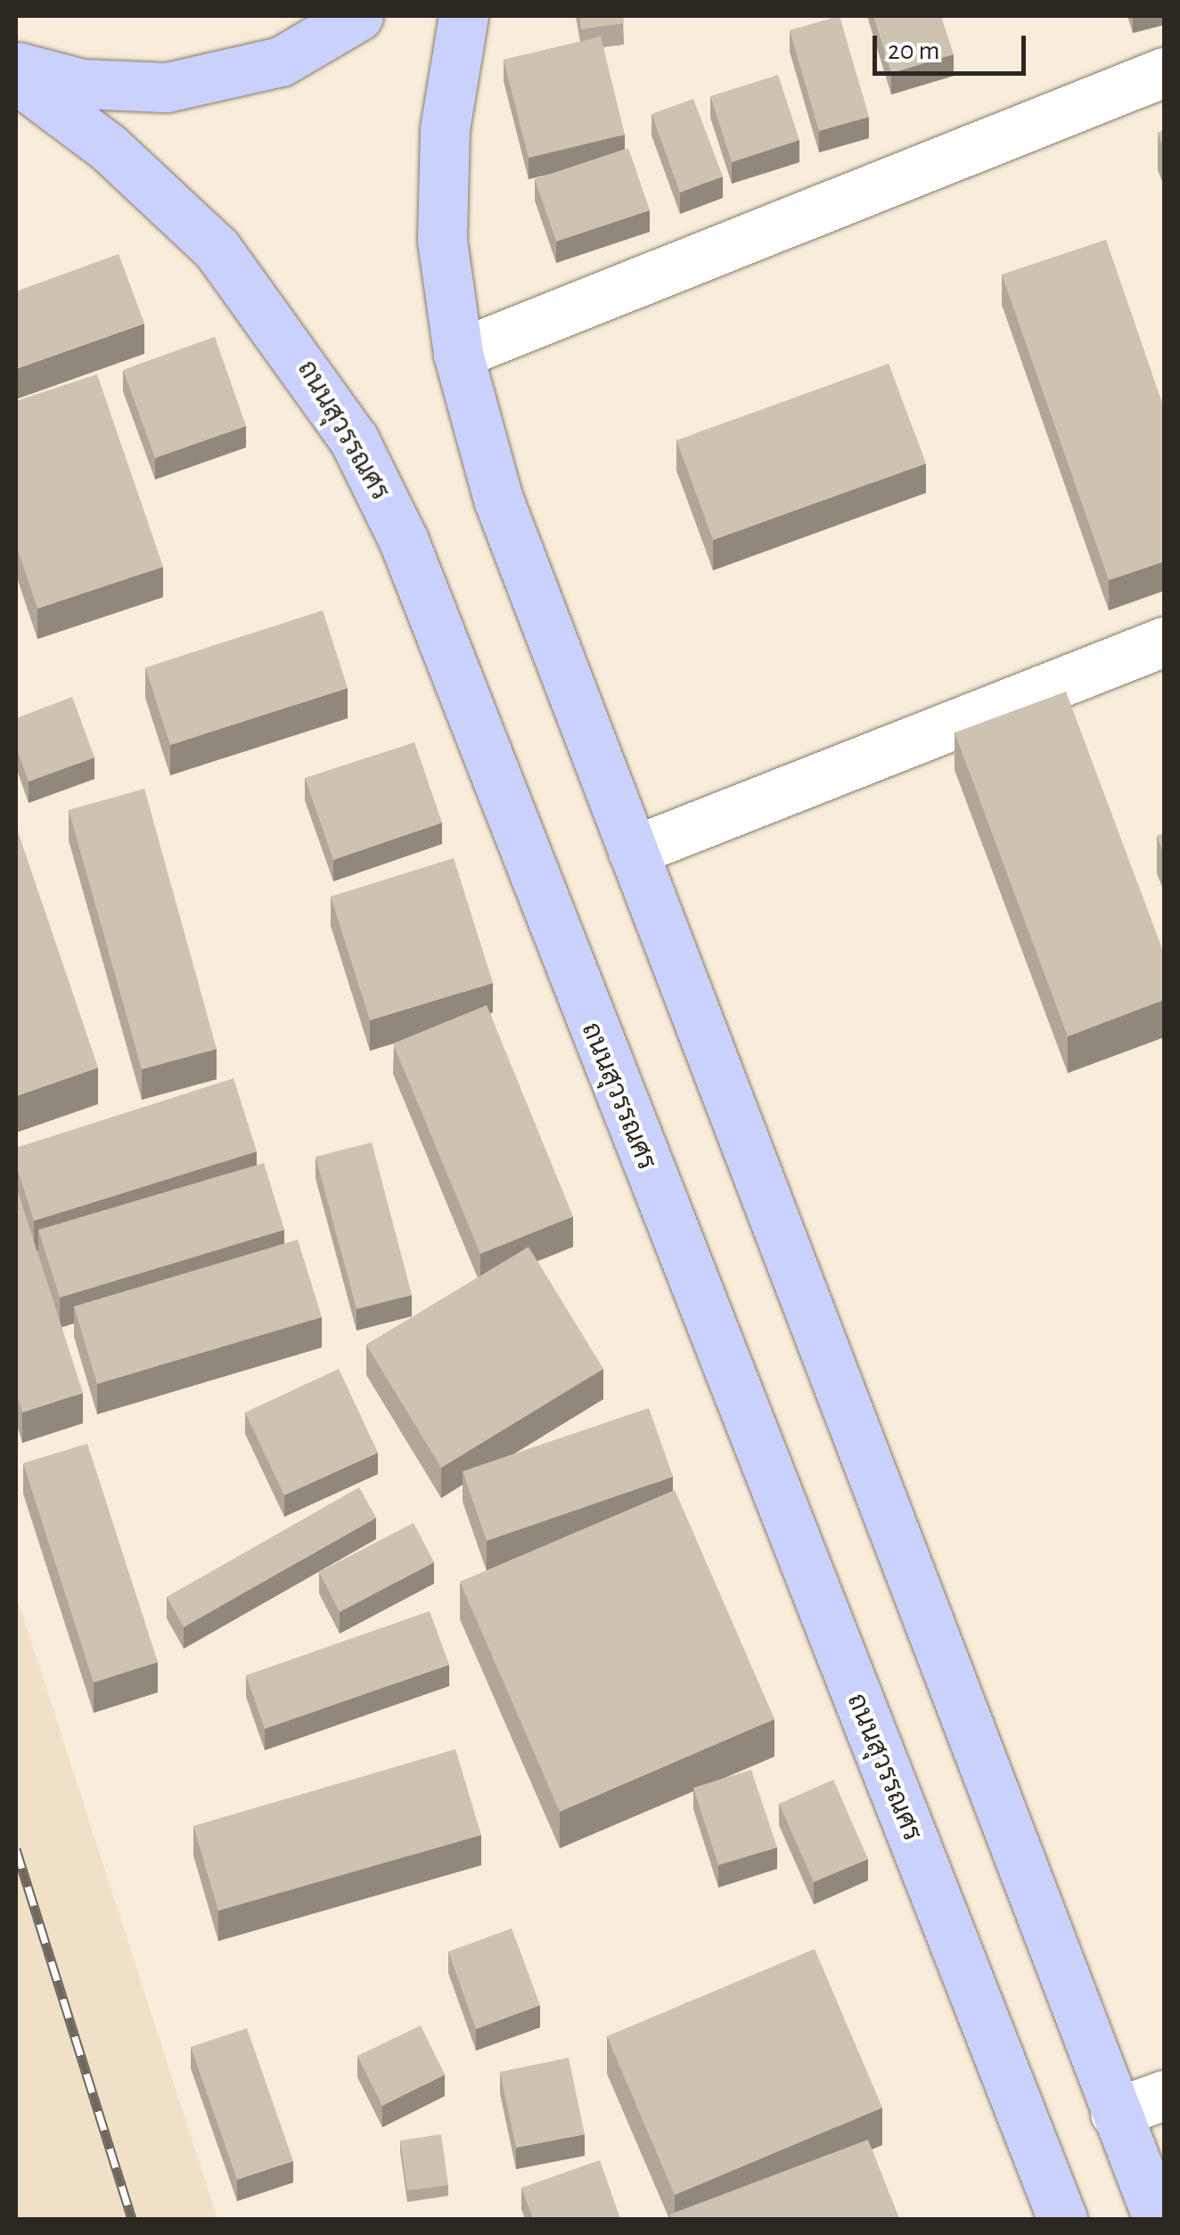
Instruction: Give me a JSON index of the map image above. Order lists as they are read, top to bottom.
{
  "streets": {
    "main road": ["ถนนสุวรรณศร"]
  },
  "scale_bar": "20 m"
}
